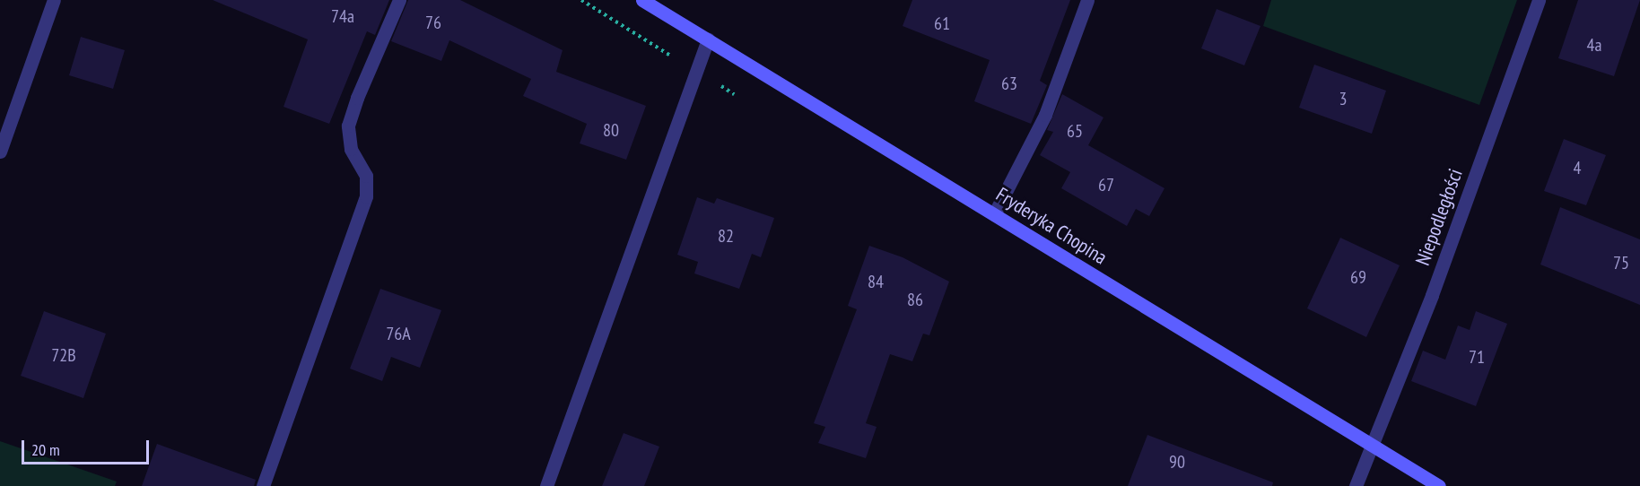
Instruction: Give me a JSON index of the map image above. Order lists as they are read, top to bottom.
{
  "streets": {
    "main road": ["Fryderyka Chopina"],
    "street": ["Niepodległości"]
  },
  "crossings": [
    ["Niepodległości", "Fryderyka Chopina"]
  ],
  "house_numbers": [
    "74a",
    "76",
    "61",
    "4a",
    "63",
    "3",
    "80",
    "65",
    "4",
    "67",
    "82",
    "75",
    "69",
    "84",
    "86",
    "76A",
    "72B",
    "71",
    "90"
  ],
  "scale_bar": "20 m"
}
